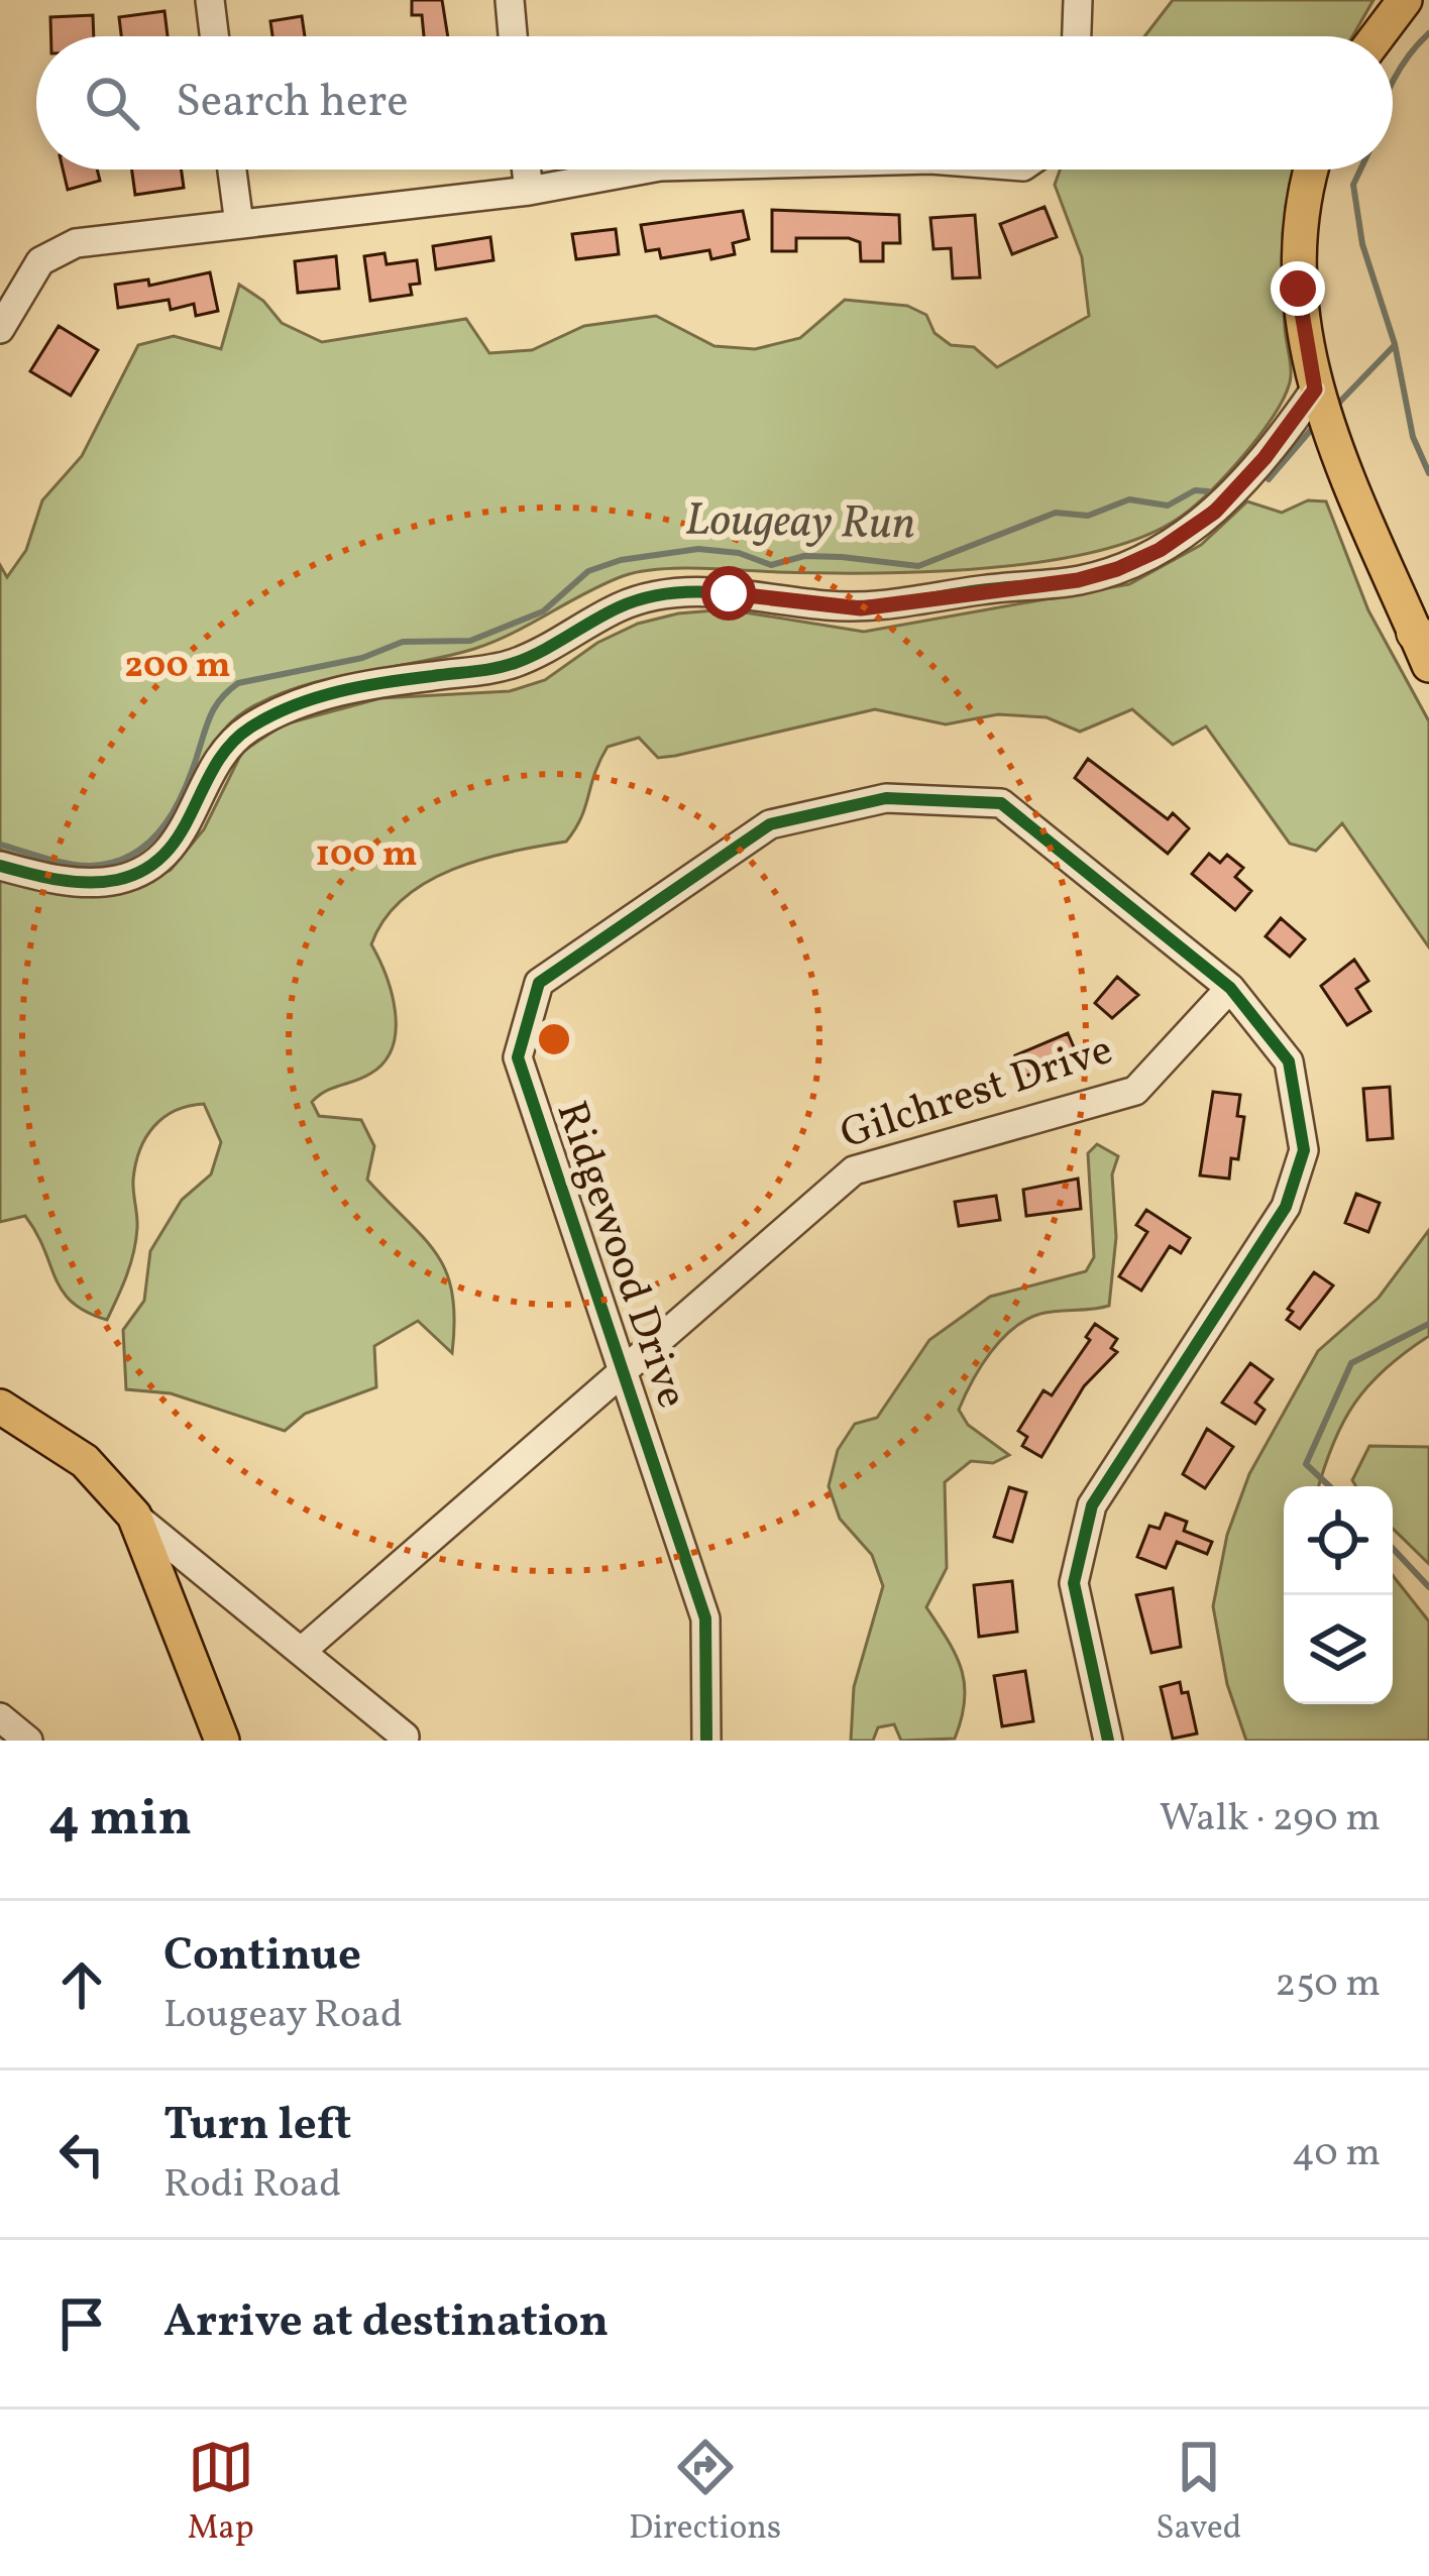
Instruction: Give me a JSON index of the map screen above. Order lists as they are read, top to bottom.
{
  "streets": {
    "street": ["Gilchrest Drive", "Ridgewood Drive"]
  },
  "crossings": [
    ["Gilchrest Drive", "Ridgewood Drive"]
  ],
  "water": ["Lougeay Run"],
  "page": {
    "search": "Search here",
    "heading": ["4 min", "Walk · 290 m"],
    "list": [
      ["Continue", "Lougeay Road", "250 m"],
      ["Turn left", "Rodi Road", "40 m"],
      "Arrive at destination"
    ],
    "nav": ["Map", "Directions", "Saved"]
  },
  "rings": ["200 m", "100 m"]
}
